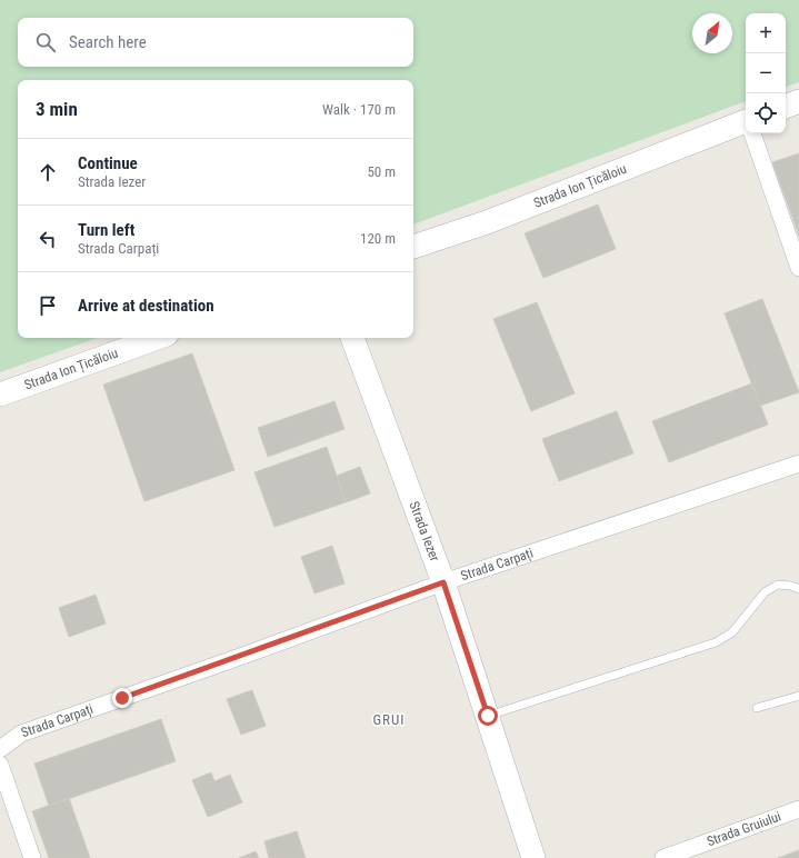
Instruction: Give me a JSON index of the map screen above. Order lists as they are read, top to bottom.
{
  "streets": {
    "street": [
      "Strada Ion Țicăloiu",
      "Strada Iezer",
      "Strada Carpați",
      "Strada Gruiului"
    ]
  },
  "crossings": [
    ["Strada Iezer", "Strada Carpați"]
  ],
  "districts": ["GRUI"],
  "north": "top right",
  "page": {
    "map_buttons": ["+", "−"],
    "search": "Search here",
    "heading": ["3 min", "Walk · 170 m"],
    "list": [
      ["Continue", "Strada Iezer", "50 m"],
      ["Turn left", "Strada Carpați", "120 m"],
      "Arrive at destination"
    ]
  }
}
